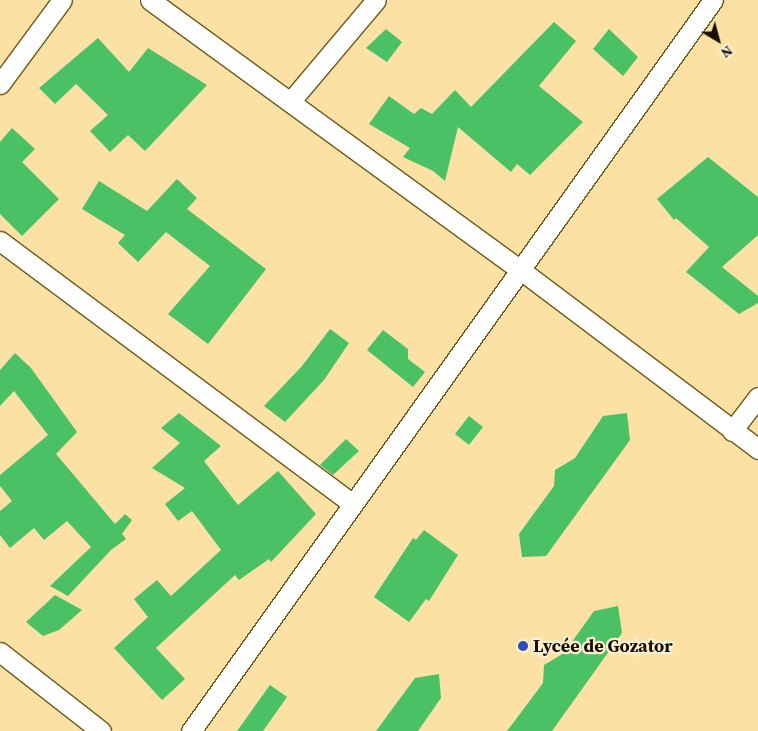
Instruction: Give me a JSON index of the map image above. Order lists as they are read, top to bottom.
{
  "places": ["Lycée de Gozator"],
  "north": "bottom right"
}
